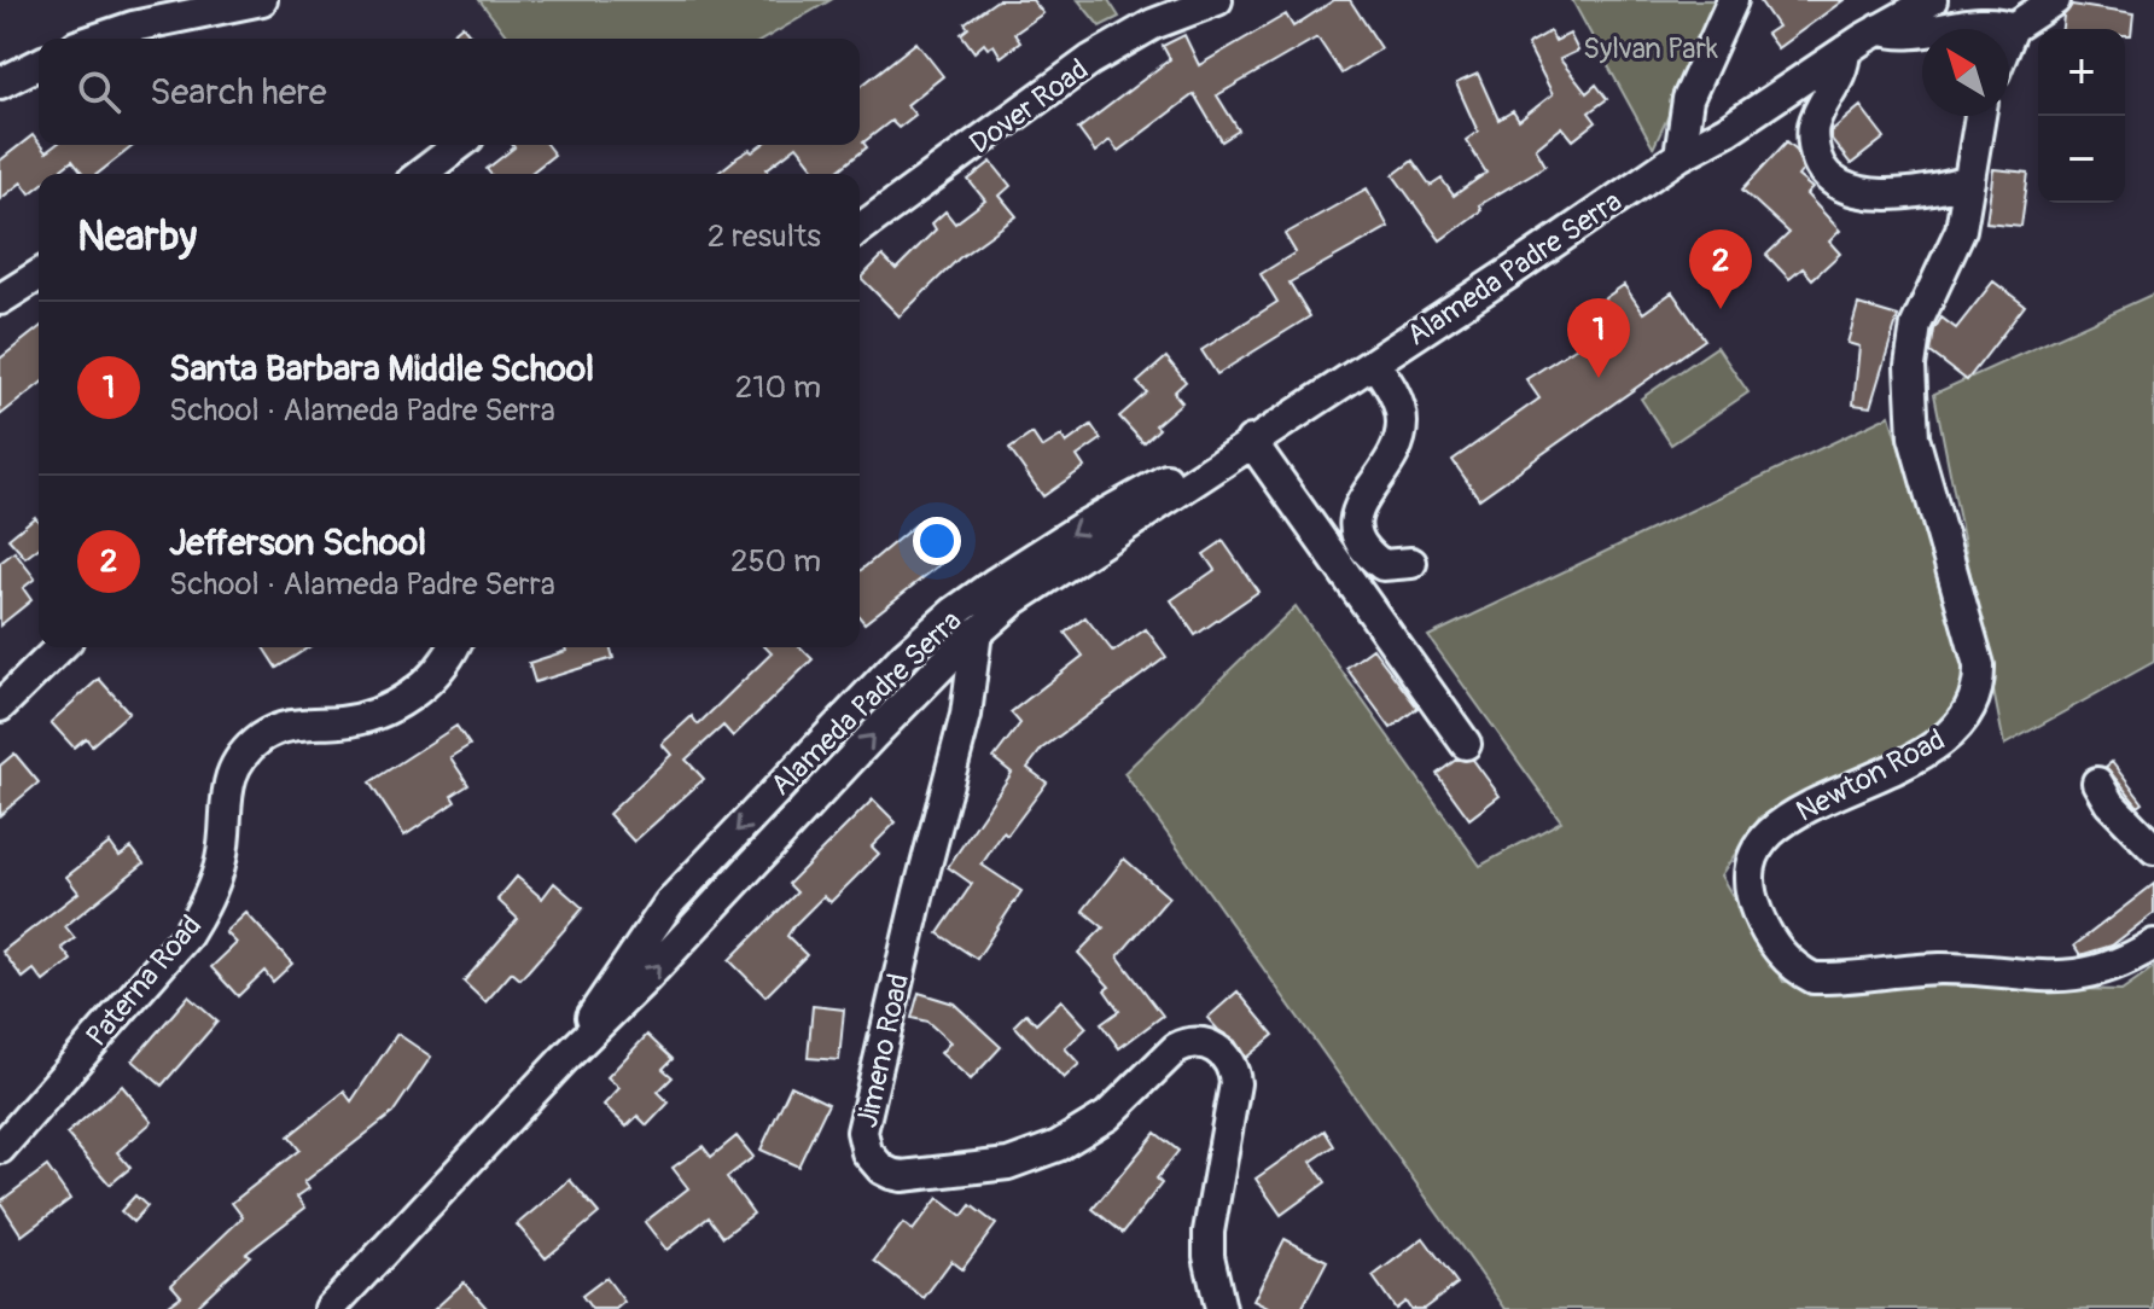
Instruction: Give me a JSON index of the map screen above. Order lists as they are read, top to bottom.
{
  "streets": {
    "street": [
      "Dover Road",
      "Alameda Padre Serra",
      "Newton Road",
      "Paterna Road",
      "Jimeno Road"
    ]
  },
  "crossings": [
    ["Alameda Padre Serra", "Jimeno Road"]
  ],
  "parks": ["Sylvan Park"],
  "north": "top left",
  "page": {
    "map_buttons": ["+", "−"],
    "search": "Search here",
    "heading": ["Nearby", "2 results"],
    "pins": ["2", "1"],
    "list": [
      {
        "mark": "1",
        "name": "Santa Barbara Middle School",
        "note": "School · Alameda Padre Serra",
        "value": "210 m"
      },
      {
        "mark": "2",
        "name": "Jefferson School",
        "note": "School · Alameda Padre Serra",
        "value": "250 m"
      }
    ]
  }
}
